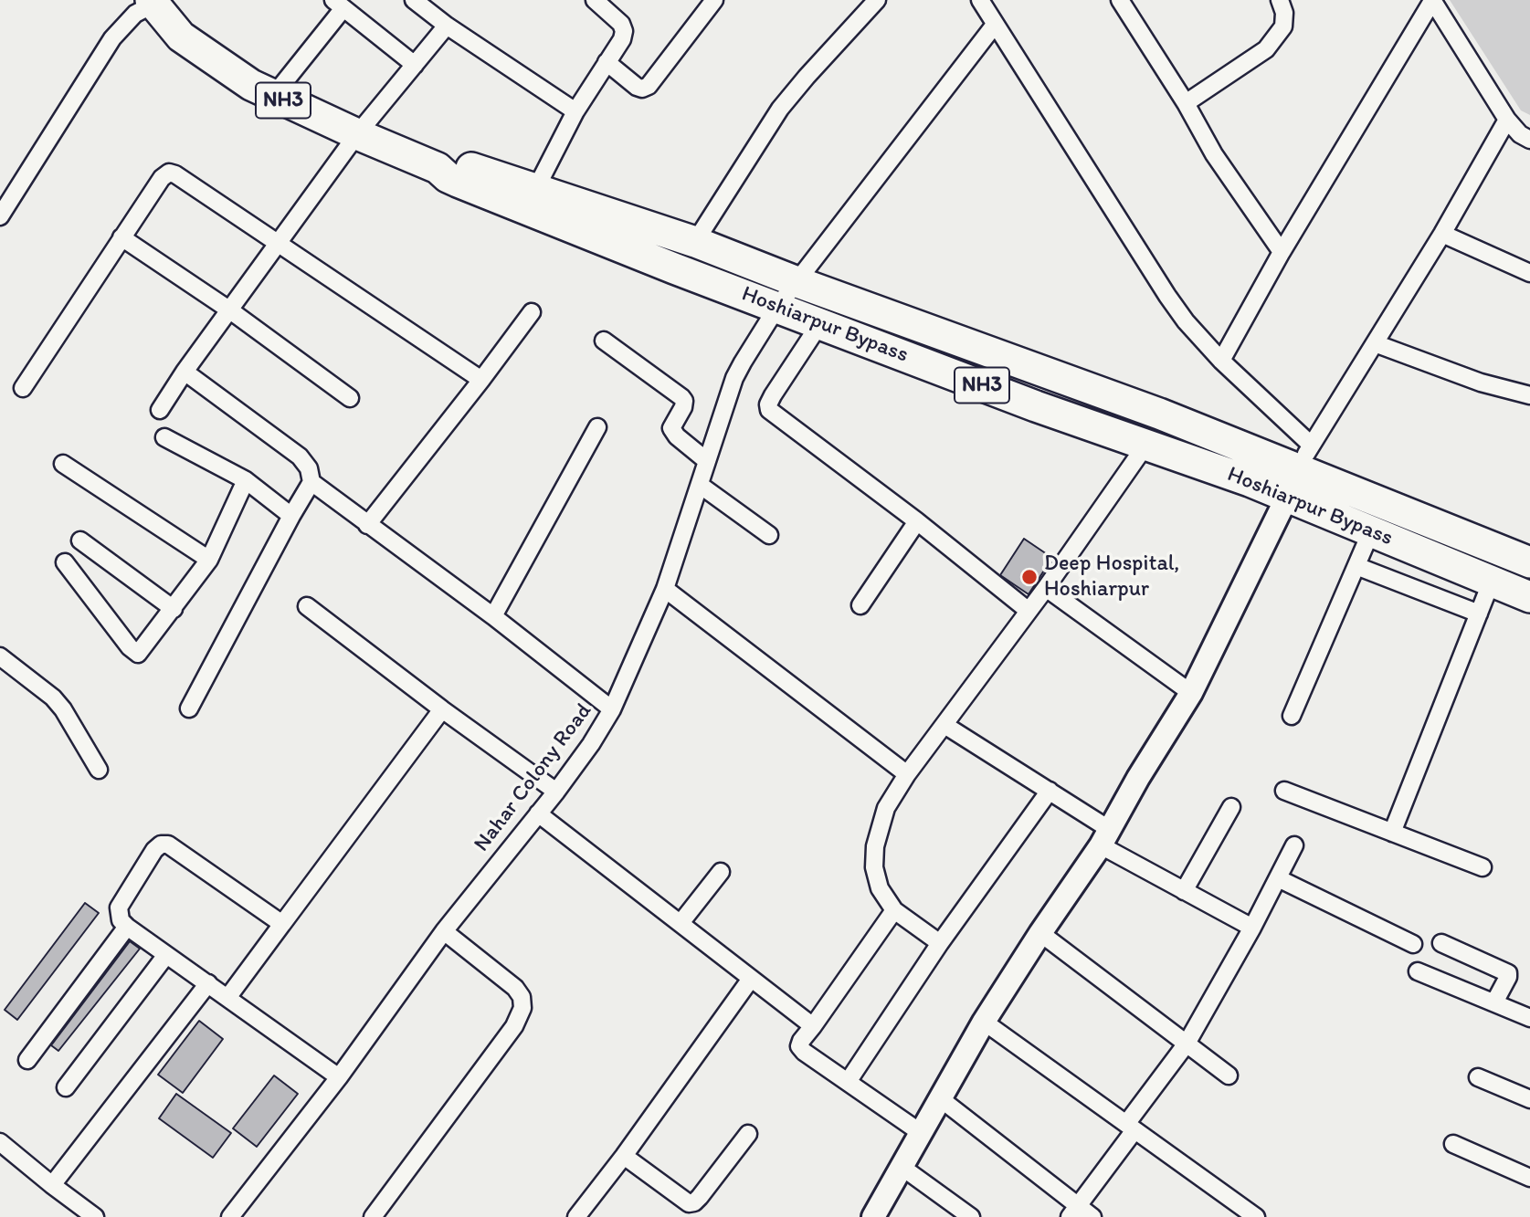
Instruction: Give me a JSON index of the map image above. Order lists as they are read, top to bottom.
{
  "streets": {
    "highway": ["NH3", "Hoshiarpur Bypass"],
    "street": ["Nahar Colony Road"]
  },
  "crossings": [
    ["NH3", "Hoshiarpur Bypass"],
    ["NH3", "Nahar Colony Road"],
    ["Hoshiarpur Bypass", "Nahar Colony Road"]
  ],
  "places": ["Deep Hospital, Hoshiarpur"]
}
